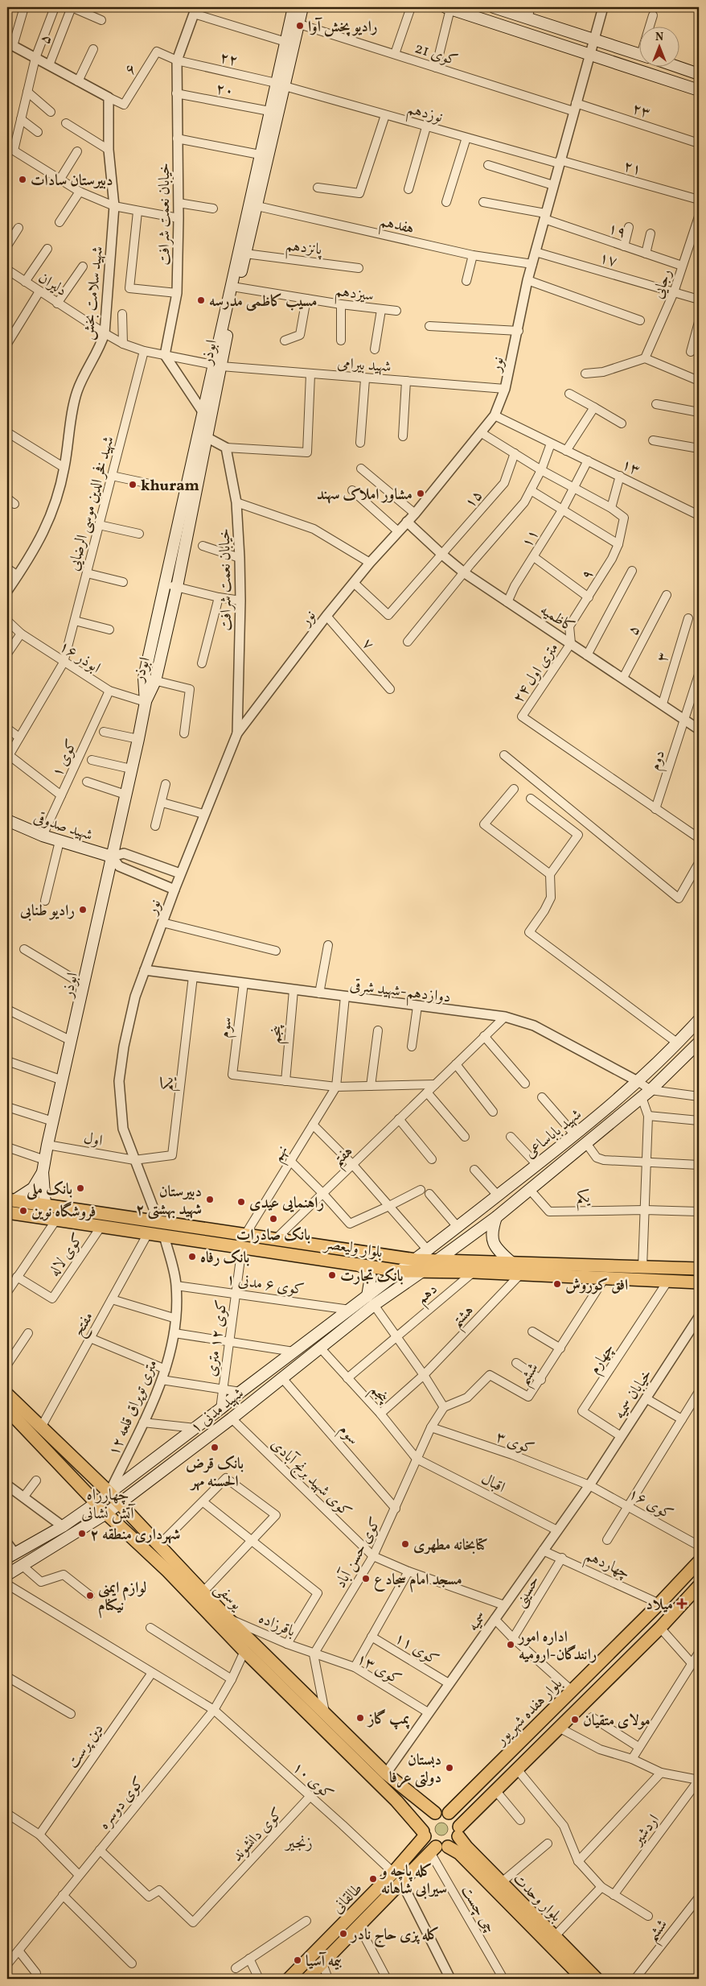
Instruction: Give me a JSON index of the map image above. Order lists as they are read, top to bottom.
{
  "streets": {
    "main road": [
      "ابوذر",
      "شهید صدوقی",
      "شهید باباساعی",
      "بلوار ولیعصر",
      "شهید مدنی ۱",
      "یوسفی",
      "بلوار هفده شهریور",
      "بلوار وحدت",
      "طالقانی"
    ],
    "street": [
      "۵",
      "کوی 21",
      "۲۲",
      "۶",
      "۲۰",
      "۲۳",
      "نوزدهم",
      "۲۱",
      "خیابان نعمت شرافت",
      "هفدهم",
      "۱۹",
      "پانزدهم",
      "۱۷",
      "دلیران",
      "رجایی",
      "سیزدهم",
      "شهید سلامت بخش",
      "شهید بیرامی",
      "نور",
      "۱۳",
      "۱۵",
      "شهید فخر الدین موسی الرضایی",
      "۱۱",
      "۹",
      "کاظمیه",
      "۷",
      "۱۶ ابوذر",
      "۳",
      "۲۴ متری اول",
      "کوی ۱",
      "دوم",
      "دوازدهم-شهید شرقی",
      "سوم",
      "پنجم",
      "یکم",
      "اول",
      "نهم",
      "هفتم",
      "کوی لاله",
      "کوی ۶ مدنی ۱",
      "دهم",
      "هشتم",
      "مفتح",
      "کوی ۱۲ متری",
      "چهارم",
      "ششم",
      "خیابان سمیه",
      "۱۲ متری توپراق قلعه",
      "کوی ۳",
      "کوی شهید برنج آبادی",
      "اقبال",
      "کوی ۱۶",
      "کوی حسن آباد",
      "چهاردهم",
      "حسینی",
      "سمیه",
      "باقرزاده",
      "کوی ۱۱",
      "کوی ۱۳",
      "دین پرست",
      "کوی ۱۰",
      "کوی دوسره",
      "اردشیر",
      "کوی دانشوند",
      "چی چست"
    ]
  },
  "crossings": [
    ["۵", "کاظمیه"],
    ["کوی 21", "۲۳"],
    ["کوی 21", "ابوذر"],
    ["کوی 21", "نور"],
    ["۲۲", "۶"],
    ["۲۲", "نوزدهم"],
    ["۲۲", "خیابان نعمت شرافت"],
    ["۲۲", "ابوذر"],
    ["۶", "خیابان نعمت شرافت"],
    ["۶", "شهید سلامت بخش"],
    ["۲۰", "خیابان نعمت شرافت"],
    ["۲۰", "ابوذر"],
    ["۲۳", "نور"],
    ["نوزدهم", "۲۱"],
    ["نوزدهم", "ابوذر"],
    ["نوزدهم", "نور"],
    ["۲۱", "نور"],
    ["خیابان نعمت شرافت", "دلیران"],
    ["خیابان نعمت شرافت", "شهید بیرامی"],
    ["خیابان نعمت شرافت", "نور"],
    ["هفدهم", "ابوذر"],
    ["هفدهم", "نور"],
    ["۱۹", "رجایی"],
    ["۱۹", "نور"],
    ["پانزدهم", "ابوذر"],
    ["۱۷", "رجایی"],
    ["۱۷", "نور"],
    ["دلیران", "شهید سلامت بخش"],
    ["دلیران", "شهید بیرامی"],
    ["دلیران", "شهید فخر الدین موسی الرضایی"],
    ["سیزدهم", "ابوذر"],
    ["ابوذر", "شهید بیرامی"],
    ["ابوذر", "۱۶ ابوذر"],
    ["ابوذر", "شهید صدوقی"],
    ["ابوذر", "اول"],
    ["ابوذر", "بلوار ولیعصر"],
    ["شهید بیرامی", "نور"],
    ["نور", "۱۳"],
    ["نور", "۱۵"],
    ["نور", "کاظمیه"],
    ["نور", "۷"],
    ["نور", "دوازدهم-شهید شرقی"],
    ["نور", "یکم"],
    ["نور", "اول"],
    ["نور", "بلوار ولیعصر"],
    ["۱۳", "۱۱"],
    ["۱۵", "کاظمیه"],
    ["شهید فخر الدین موسی الرضایی", "۱۶ ابوذر"],
    ["۱۱", "کاظمیه"],
    ["۹", "کاظمیه"],
    ["۹", "۲۴ متری اول"],
    ["کاظمیه", "۳"],
    ["کاظمیه", "۲۴ متری اول"],
    ["کاظمیه", "دوم"],
    ["۱۶ ابوذر", "کوی ۱"],
    ["۲۴ متری اول", "دوم"],
    ["کوی ۱", "شهید صدوقی"],
    ["دوازدهم-شهید شرقی", "سوم"],
    ["دوازدهم-شهید شرقی", "پنجم"],
    ["دوازدهم-شهید شرقی", "یکم"],
    ["دوازدهم-شهید شرقی", "شهید باباساعی"],
    ["دوازدهم-شهید شرقی", "هفتم"],
    ["سوم", "پنجم"],
    ["سوم", "شهید مدنی ۱"],
    ["سوم", "کوی حسن آباد"],
    ["پنجم", "دهم"],
    ["پنجم", "هشتم"],
    ["پنجم", "شهید مدنی ۱"],
    ["پنجم", "اقبال"],
    ["پنجم", "کوی حسن آباد"],
    ["یکم", "شهید باباساعی"],
    ["یکم", "اول"],
    ["شهید باباساعی", "بلوار ولیعصر"],
    ["شهید باباساعی", "شهید مدنی ۱"],
    ["نهم", "بلوار ولیعصر"],
    ["هفتم", "بلوار ولیعصر"],
    ["بلوار ولیعصر", "کوی لاله"],
    ["بلوار ولیعصر", "دهم"],
    ["بلوار ولیعصر", "هشتم"],
    ["بلوار ولیعصر", "مفتح"],
    ["بلوار ولیعصر", "کوی ۱۲ متری"],
    ["بلوار ولیعصر", "چهارم"],
    ["بلوار ولیعصر", "ششم"],
    ["بلوار ولیعصر", "۱۲ متری توپراق قلعه"],
    ["بلوار ولیعصر", "شهید مدنی ۱"],
    ["کوی ۶ مدنی ۱", "کوی ۱۲ متری"],
    ["کوی ۶ مدنی ۱", "۱۲ متری توپراق قلعه"],
    ["کوی ۶ مدنی ۱", "شهید مدنی ۱"],
    ["مفتح", "یوسفی"],
    ["کوی ۱۲ متری", "شهید مدنی ۱"],
    ["چهارم", "خیابان سمیه"],
    ["ششم", "کوی حسن آباد"],
    ["خیابان سمیه", "کوی ۳"],
    ["خیابان سمیه", "کوی ۱۶"],
    ["خیابان سمیه", "سمیه"],
    ["۱۲ متری توپراق قلعه", "شهید مدنی ۱"],
    ["۱۲ متری توپراق قلعه", "یوسفی"],
    ["شهید مدنی ۱", "کوی شهید برنج آبادی"],
    ["شهید مدنی ۱", "یوسفی"],
    ["کوی ۳", "کوی ۱۶"],
    ["کوی ۳", "کوی حسن آباد"],
    ["کوی ۳", "سمیه"],
    ["کوی شهید برنج آبادی", "کوی حسن آباد"],
    ["اقبال", "کوی حسن آباد"],
    ["اقبال", "سمیه"],
    ["کوی ۱۶", "سمیه"],
    ["کوی حسن آباد", "باقرزاده"],
    ["کوی حسن آباد", "کوی ۱۳"],
    ["چهاردهم", "حسینی"],
    ["چهاردهم", "سمیه"],
    ["چهاردهم", "بلوار هفده شهریور"],
    ["یوسفی", "سمیه"],
    ["یوسفی", "باقرزاده"],
    ["یوسفی", "بلوار هفده شهریور"],
    ["یوسفی", "کوی دوسره"],
    ["یوسفی", "بلوار وحدت"],
    ["یوسفی", "طالقانی"],
    ["یوسفی", "چی چست"],
    ["سمیه", "کوی ۱۱"],
    ["سمیه", "کوی ۱۳"],
    ["باقرزاده", "کوی ۱۳"],
    ["بلوار هفده شهریور", "بلوار وحدت"],
    ["بلوار هفده شهریور", "طالقانی"],
    ["بلوار هفده شهریور", "چی چست"],
    ["دین پرست", "کوی ۱۰"],
    ["کوی ۱۰", "کوی دوسره"],
    ["کوی ۱۰", "کوی دانشوند"],
    ["کوی ۱۰", "طالقانی"],
    ["کوی دوسره", "کوی دانشوند"],
    ["بلوار وحدت", "طالقانی"],
    ["بلوار وحدت", "چی چست"],
    ["طالقانی", "چی چست"]
  ],
  "districts": ["چهارراه آتش نشانی", "زنجیر"],
  "places": {
    "other": [
      "رادیو پخش آوا",
      "دبیرستان سادات",
      "مسیب کاظمی مدرسه",
      "khuram",
      "مشاور املاک سهند",
      "رادیو طنابی",
      "بانک ملی",
      "دبیرستان شهید بهشتی ۲",
      "راهنمایی عیدی",
      "فروشگاه نوین",
      "بانک صادرات",
      "بانک رفاه",
      "بانک تجارت",
      "افق کوروش",
      "بانک قرض الحسنه مهر",
      "شهرداری منطقه ۲",
      "کتابخانه مطهری",
      "مسجد امام سجاد ع",
      "لوازم ایمنی نیکنام",
      "اداره امور رانندگان-ارومیه",
      "پمپ گاز",
      "مولای متقیان",
      "دبستان دولتی عرفا",
      "کله پاچه و سیرابی شاهانه",
      "کله پزى حاج نادر",
      "بیمه آسیا"
    ],
    "health": ["میلاد"]
  },
  "north": "top"
}
